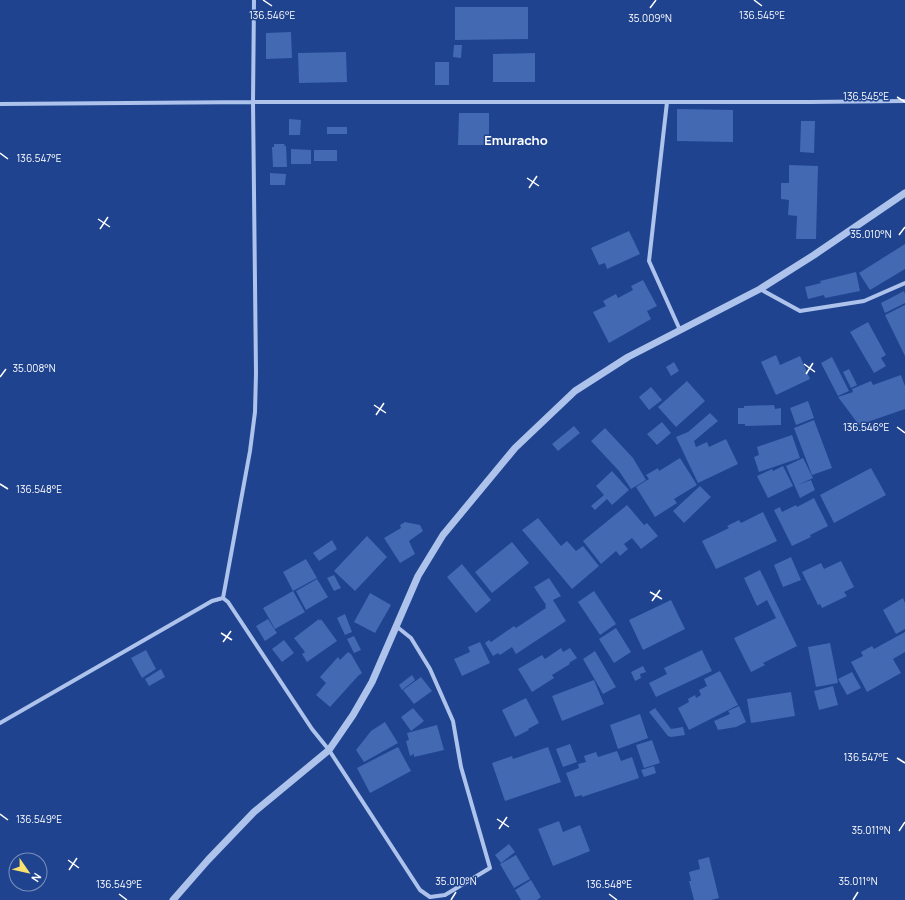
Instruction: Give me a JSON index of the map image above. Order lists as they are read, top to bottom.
{
  "districts": ["Emuracho"],
  "north": "bottom right",
  "coordinates": [
    "136.546°E",
    "136.545°E",
    "35.009°N",
    "136.547°E",
    "35.010°N",
    "35.008°N",
    "136.548°E",
    "136.549°E",
    "35.011°N"
  ]
}
